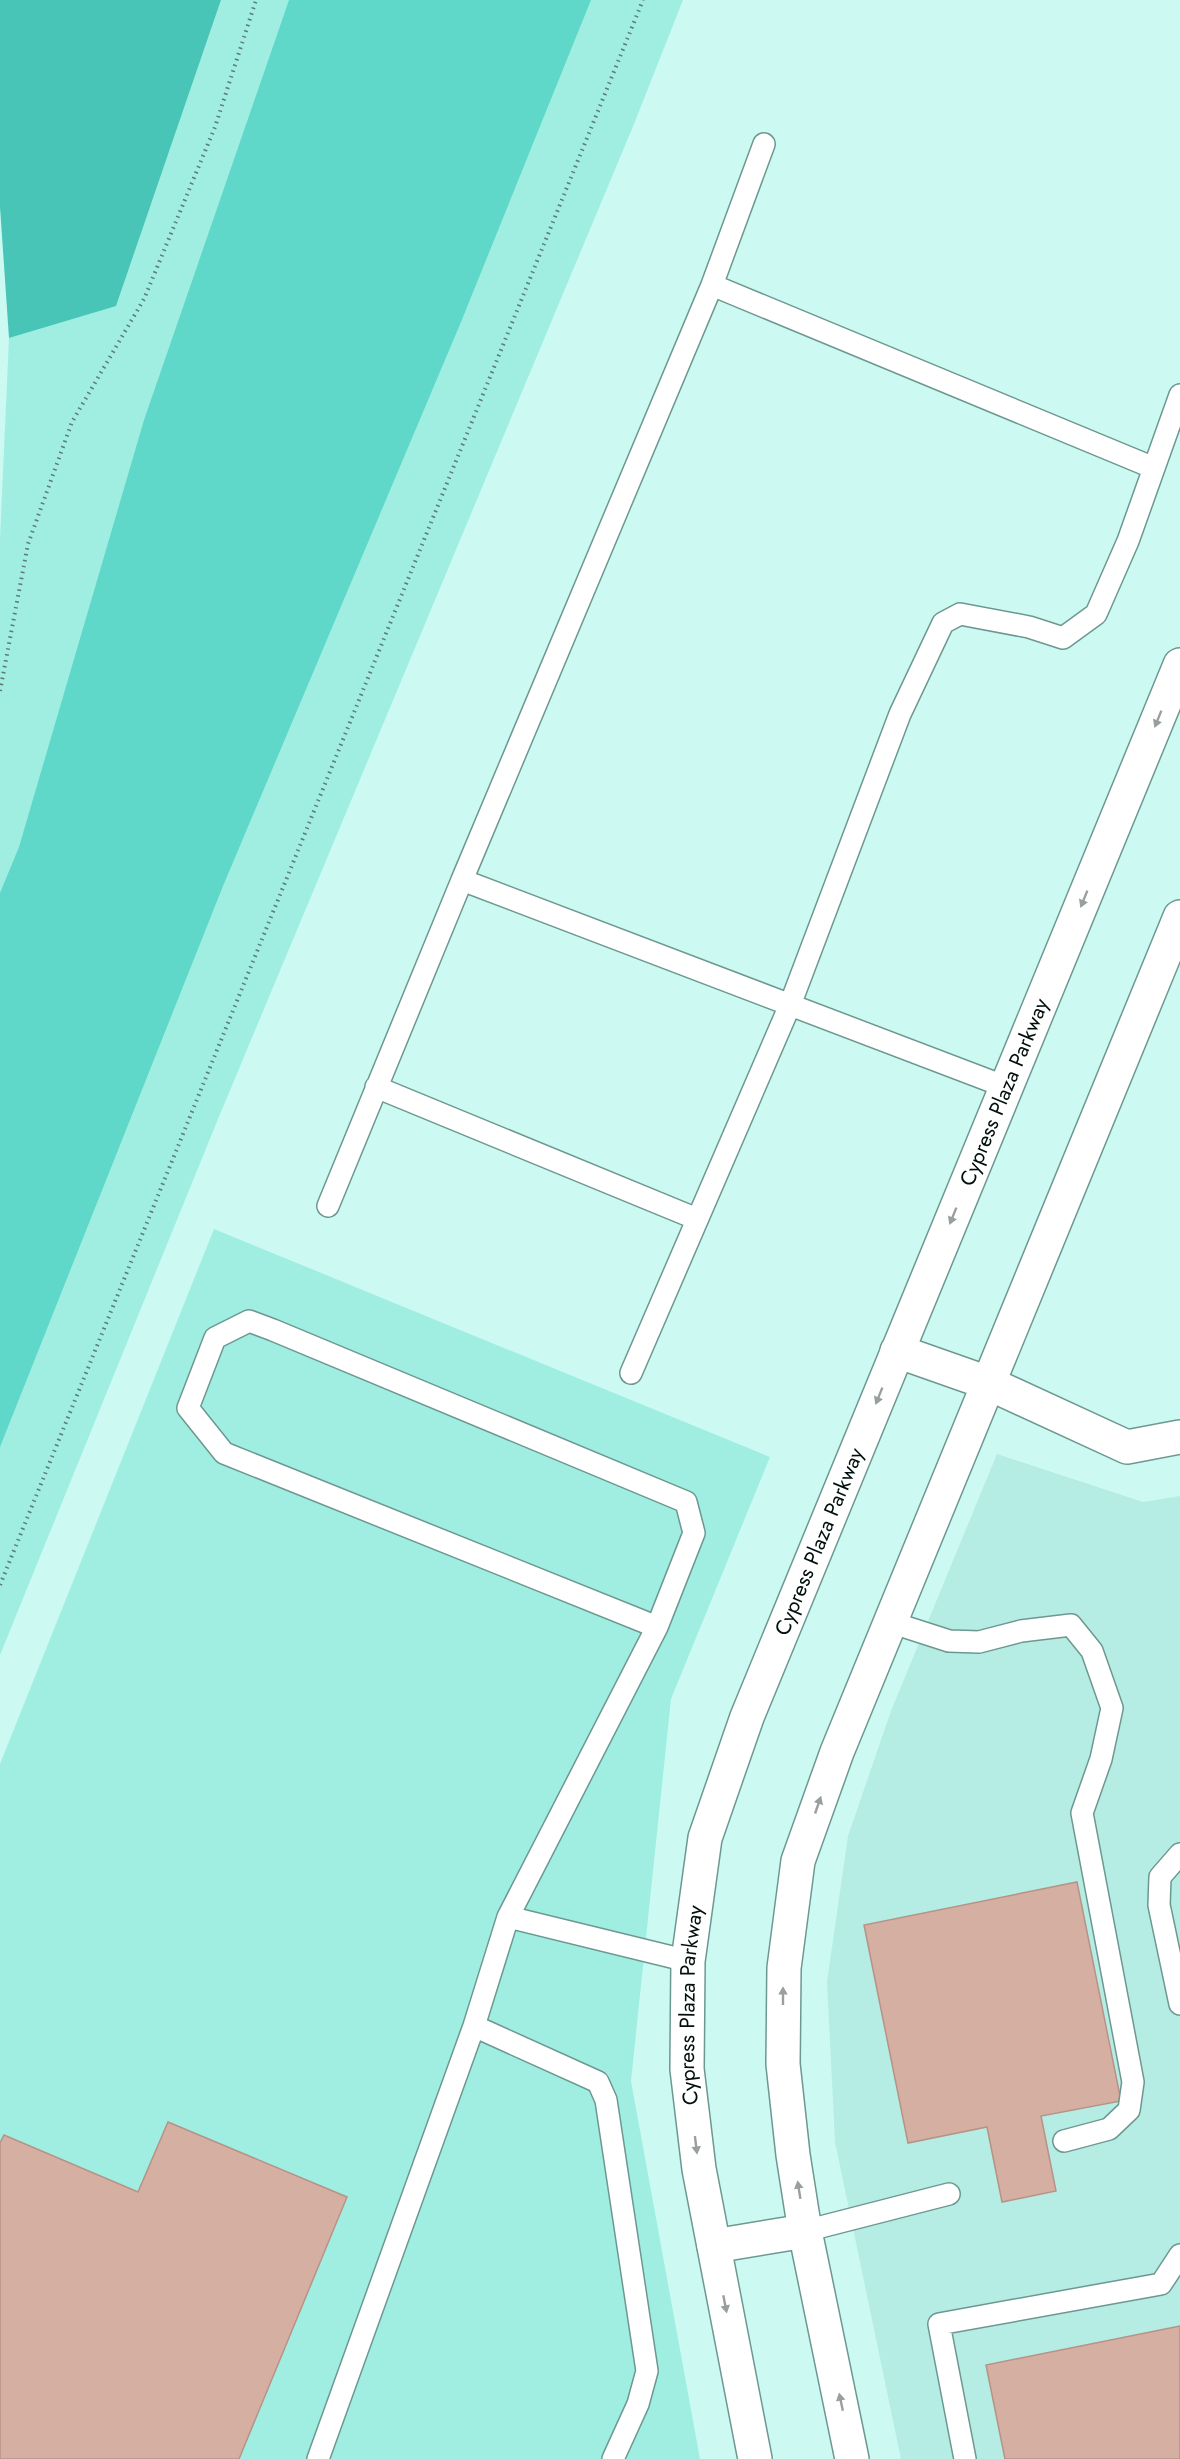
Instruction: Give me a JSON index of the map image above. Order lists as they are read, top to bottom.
{
  "streets": {
    "street": ["Cypress Plaza Parkway"]
  }
}
